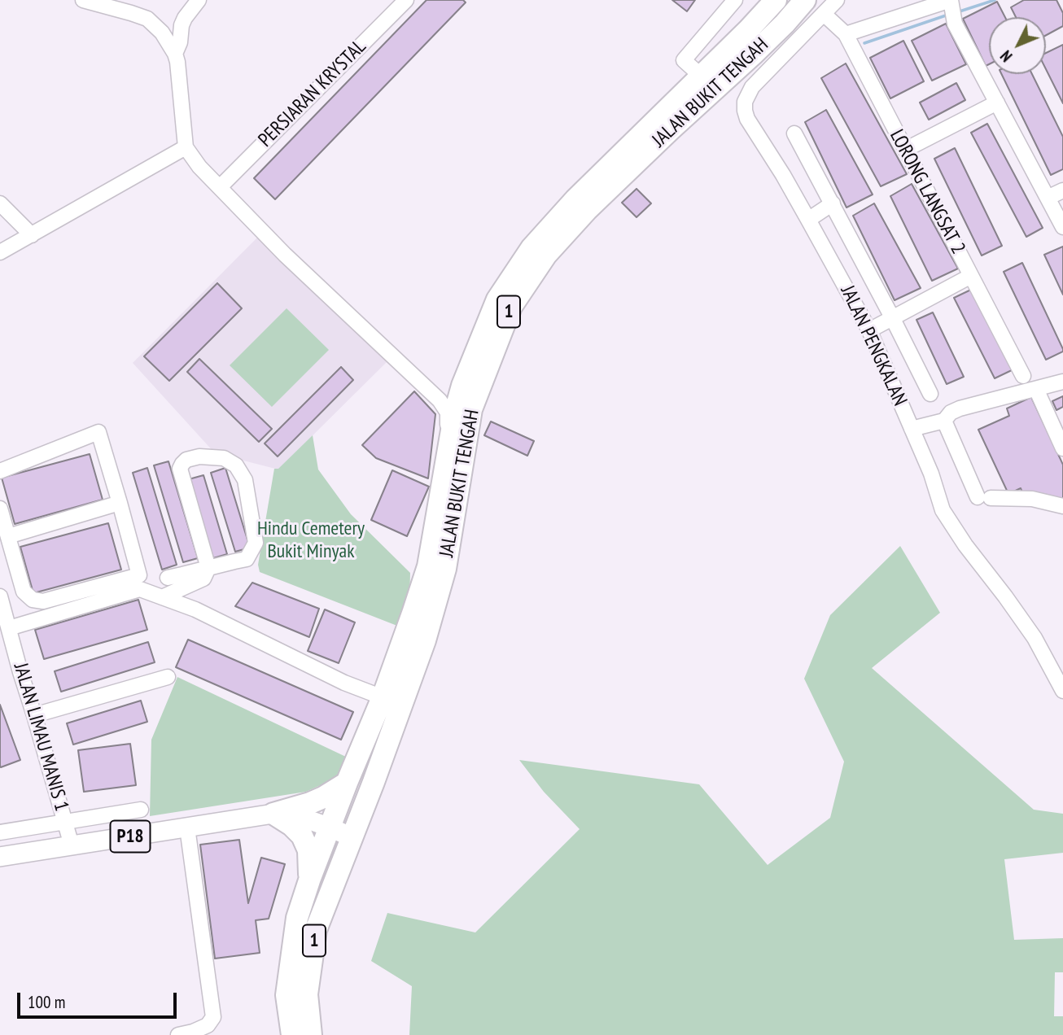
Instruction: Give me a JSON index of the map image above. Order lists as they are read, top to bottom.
{
  "streets": {
    "highway": ["JALAN BUKIT TENGAH", "1"],
    "main road": ["P18"],
    "street": [
      "PERSIARAN KRYSTAL",
      "LORONG LANGSAT 2",
      "JALAN PENGKALAN",
      "JALAN LIMAU MANIS 1"
    ]
  },
  "crossings": [
    ["JALAN BUKIT TENGAH", "P18"],
    ["LORONG LANGSAT 2", "JALAN PENGKALAN"],
    ["JALAN LIMAU MANIS 1", "P18"]
  ],
  "parks": ["Hindu Cemetery Bukit Minyak"],
  "scale_bar": "100 m",
  "north": "bottom left"
}
